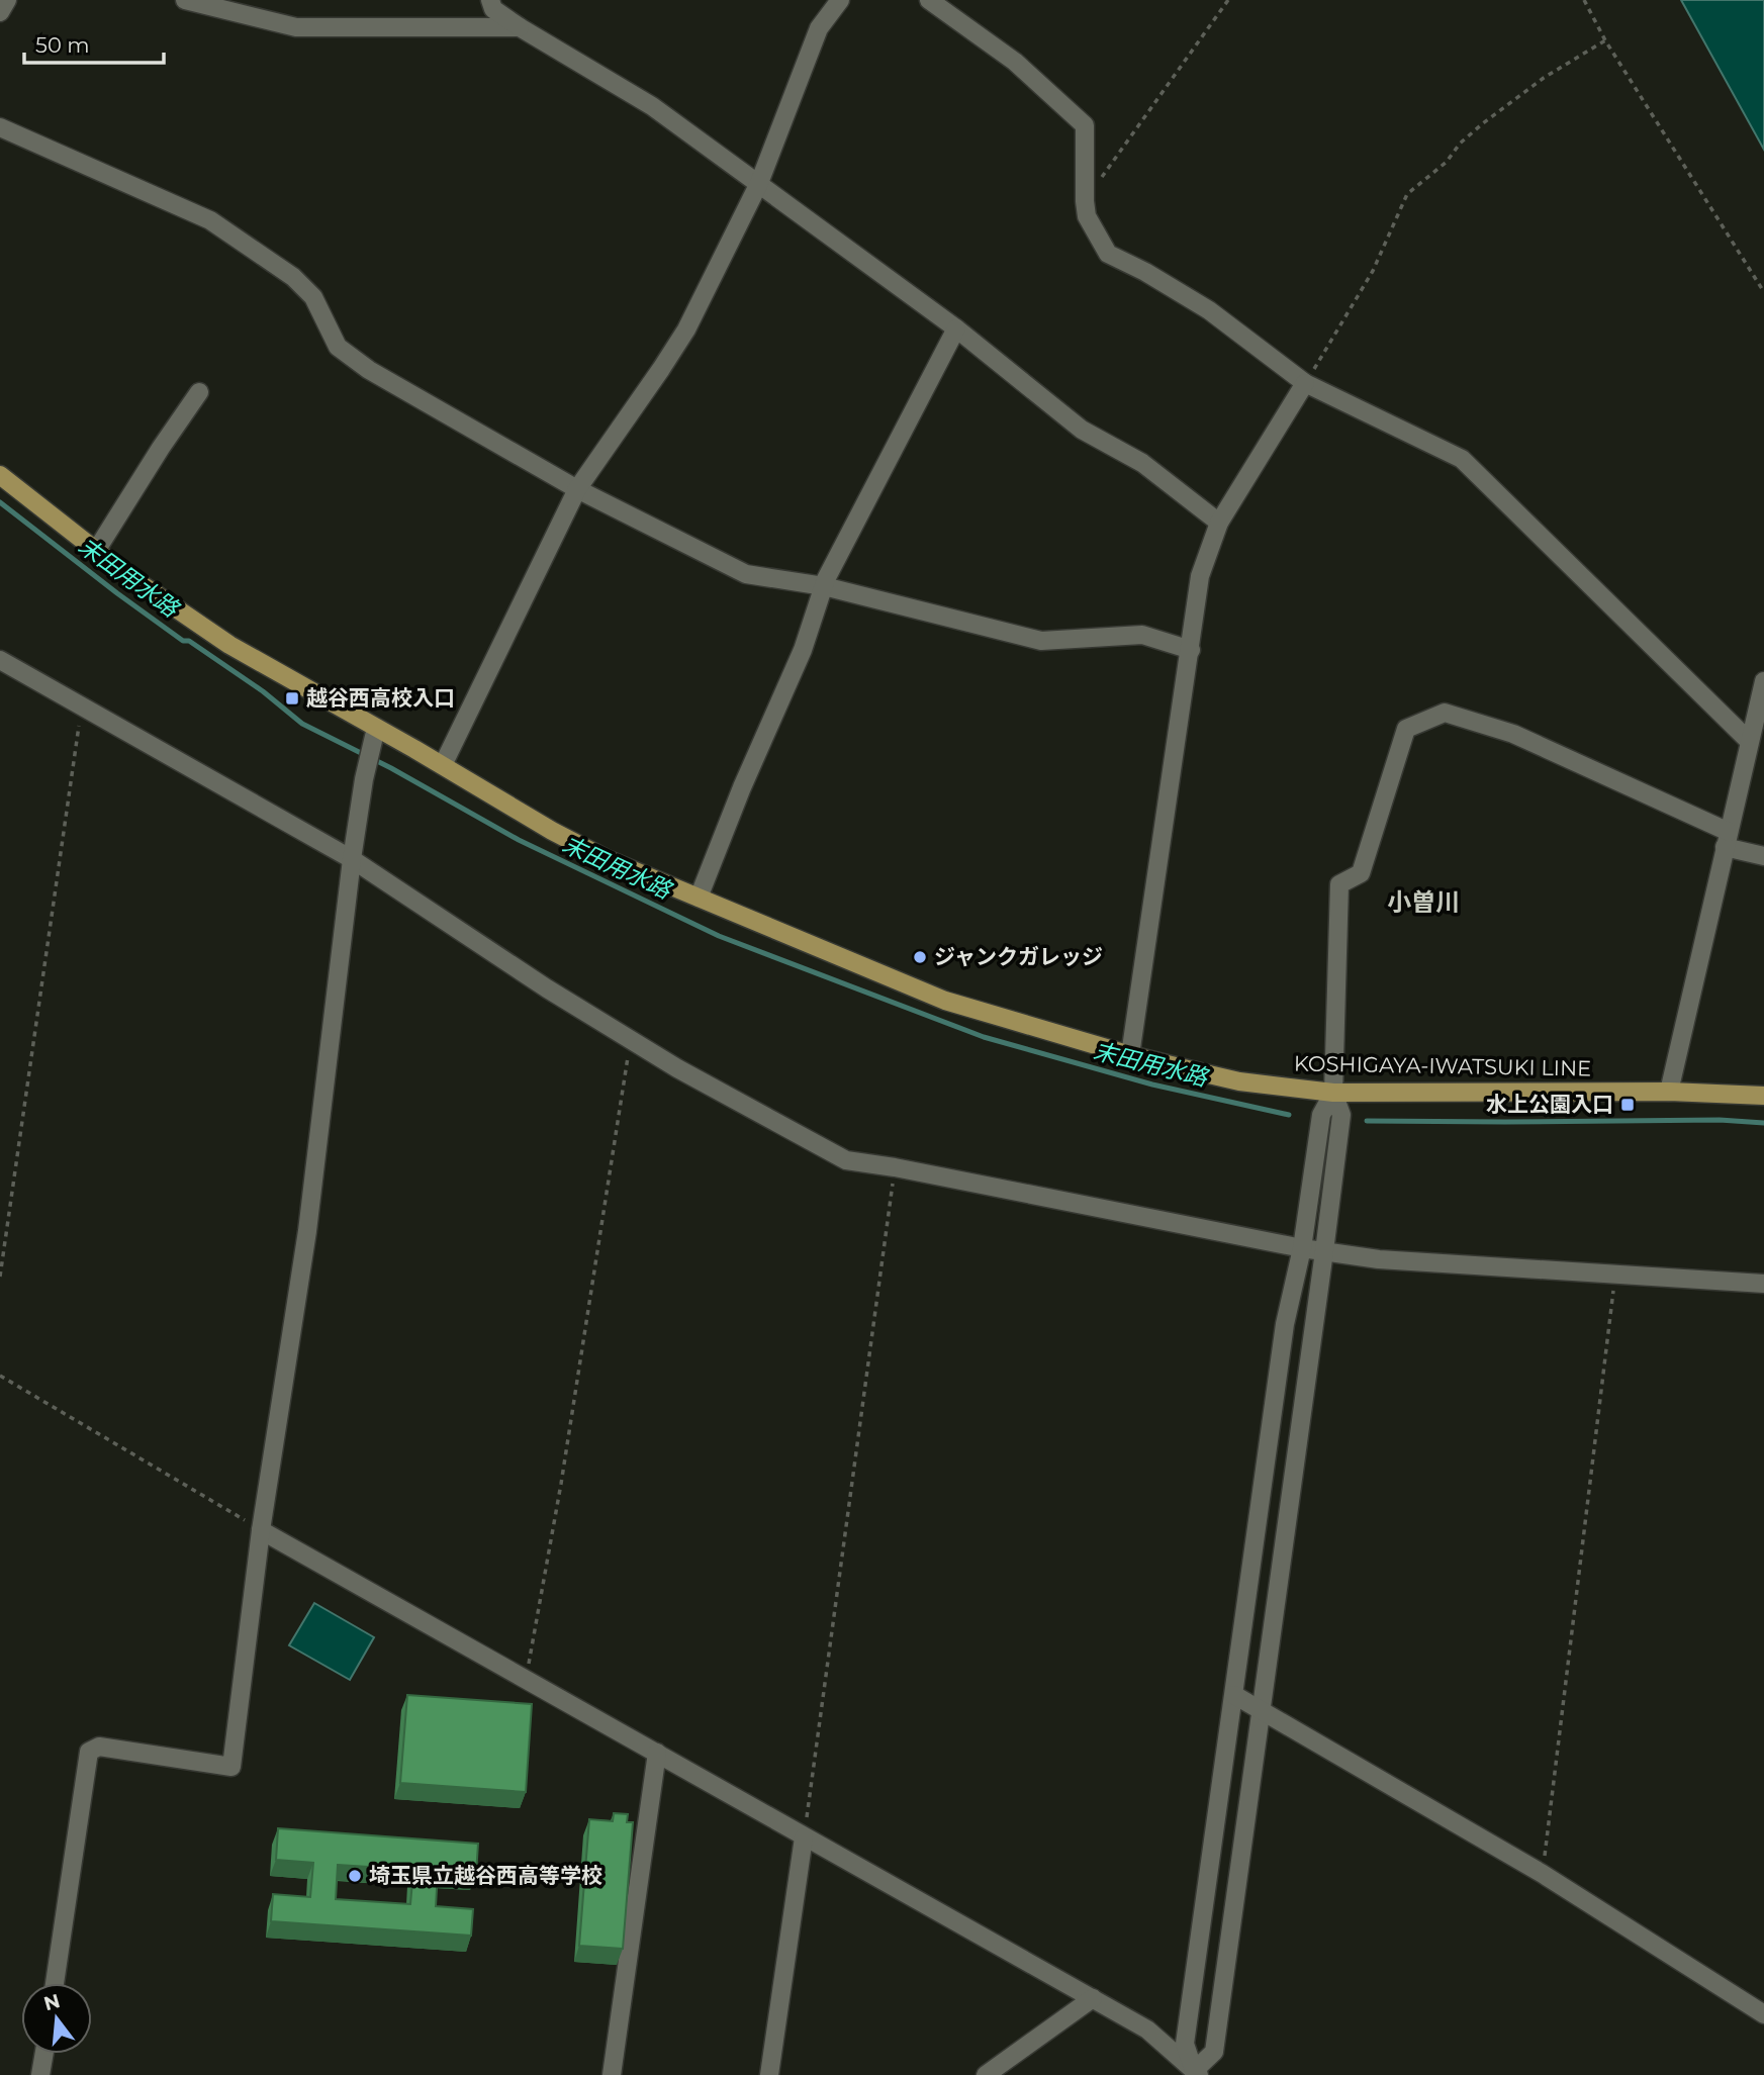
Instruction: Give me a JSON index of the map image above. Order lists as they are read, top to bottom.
{
  "streets": {
    "main road": ["KOSHIGAYA-IWATSUKI LINE"]
  },
  "districts": ["小曽川"],
  "water": ["末田用水路"],
  "places": {
    "transit": ["越谷西高校入口", "水上公園入口"],
    "other": ["ジャンクガレッジ", "埼玉県立越谷西高等学校"]
  },
  "scale_bar": "50 m",
  "north": "top"
}
